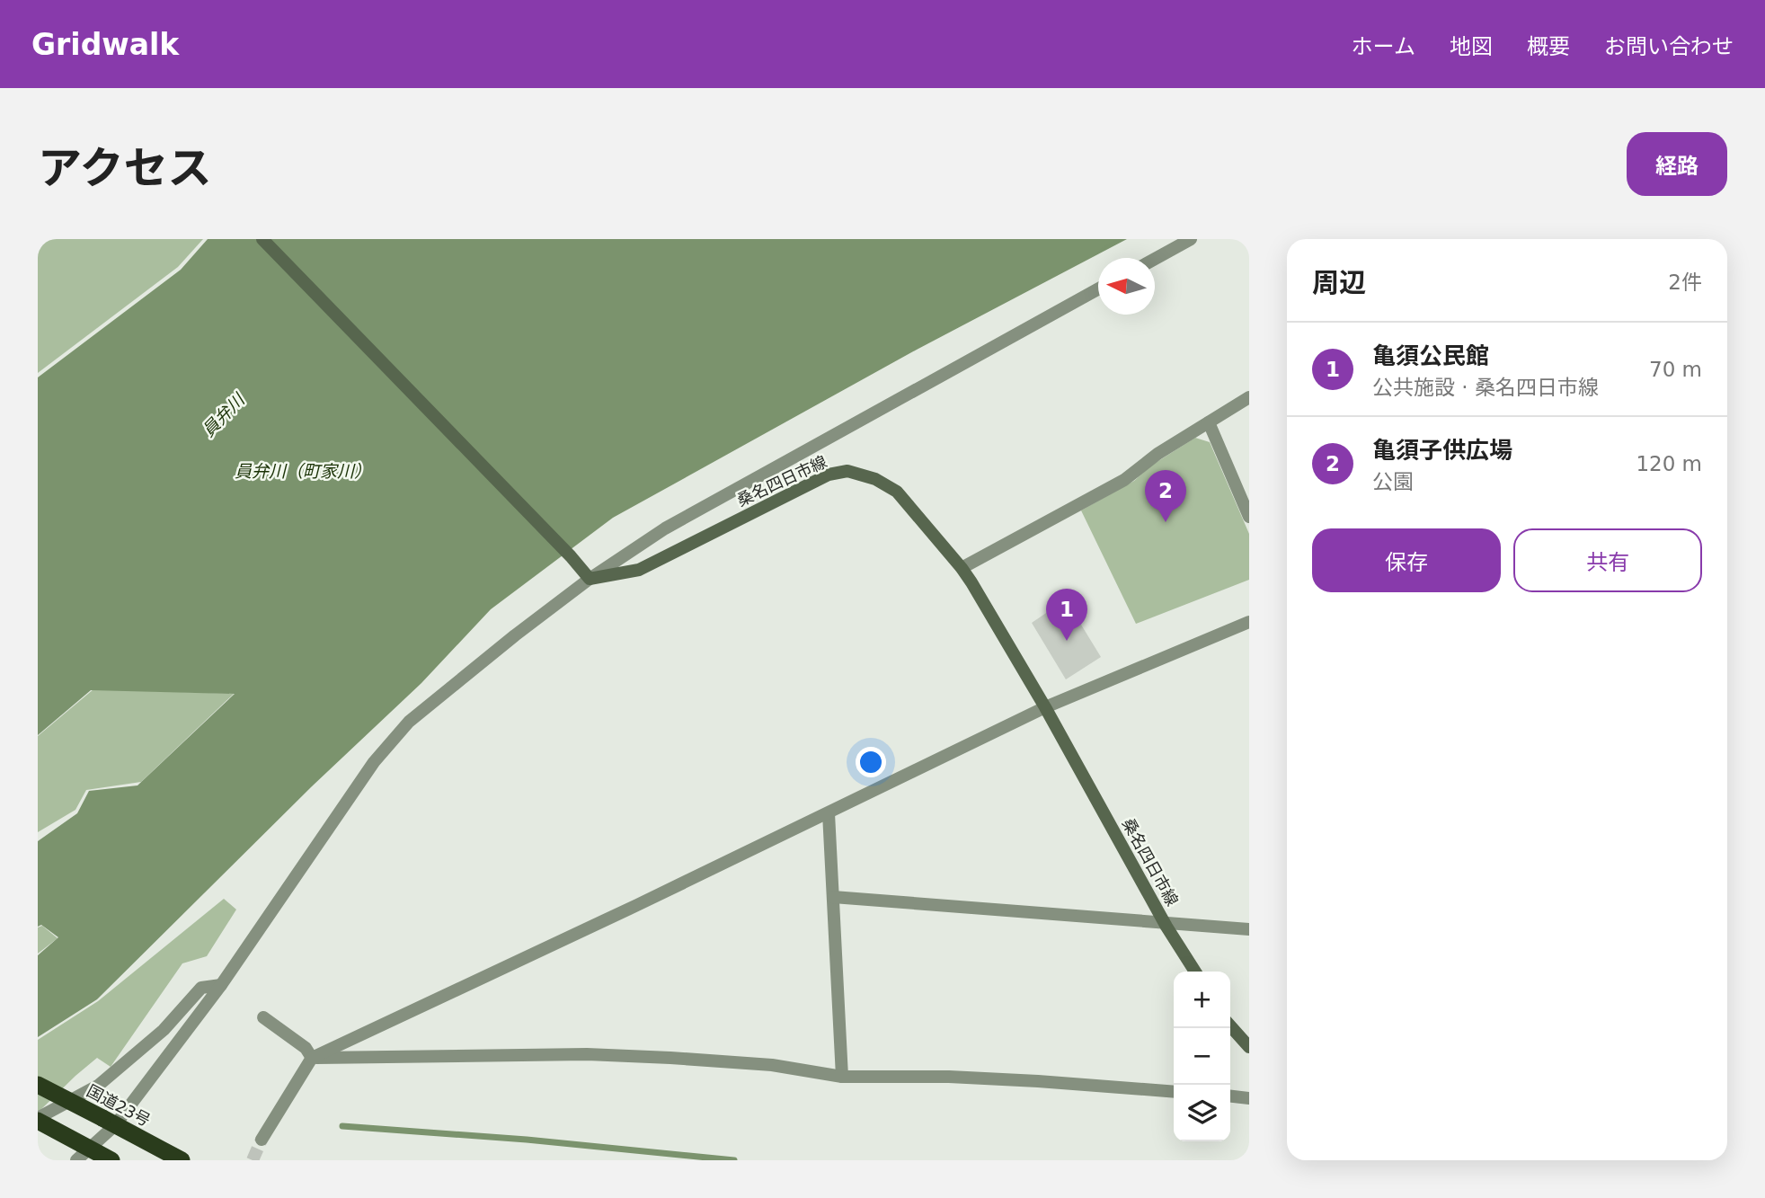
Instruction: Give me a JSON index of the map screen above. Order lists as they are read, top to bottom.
{
  "streets": {
    "highway": ["国道23号"],
    "main road": ["桑名四日市線"]
  },
  "water": ["員弁川", "員弁川（町家川）"],
  "north": "left",
  "page": {
    "header": "Gridwalk",
    "nav": [
      "ホーム",
      "地図",
      "概要",
      "お問い合わせ"
    ],
    "title": "アクセス",
    "buttons": [
      "経路",
      ["保存", "共有"]
    ],
    "heading": ["周辺", "2件"],
    "list": [
      {
        "mark": "1",
        "name": "亀須公民館",
        "note": "公共施設 · 桑名四日市線",
        "value": "70 m"
      },
      {
        "mark": "2",
        "name": "亀須子供広場",
        "note": "公園",
        "value": "120 m"
      }
    ],
    "pins": ["2", "1"],
    "map_buttons": ["+", "−"]
  }
}
